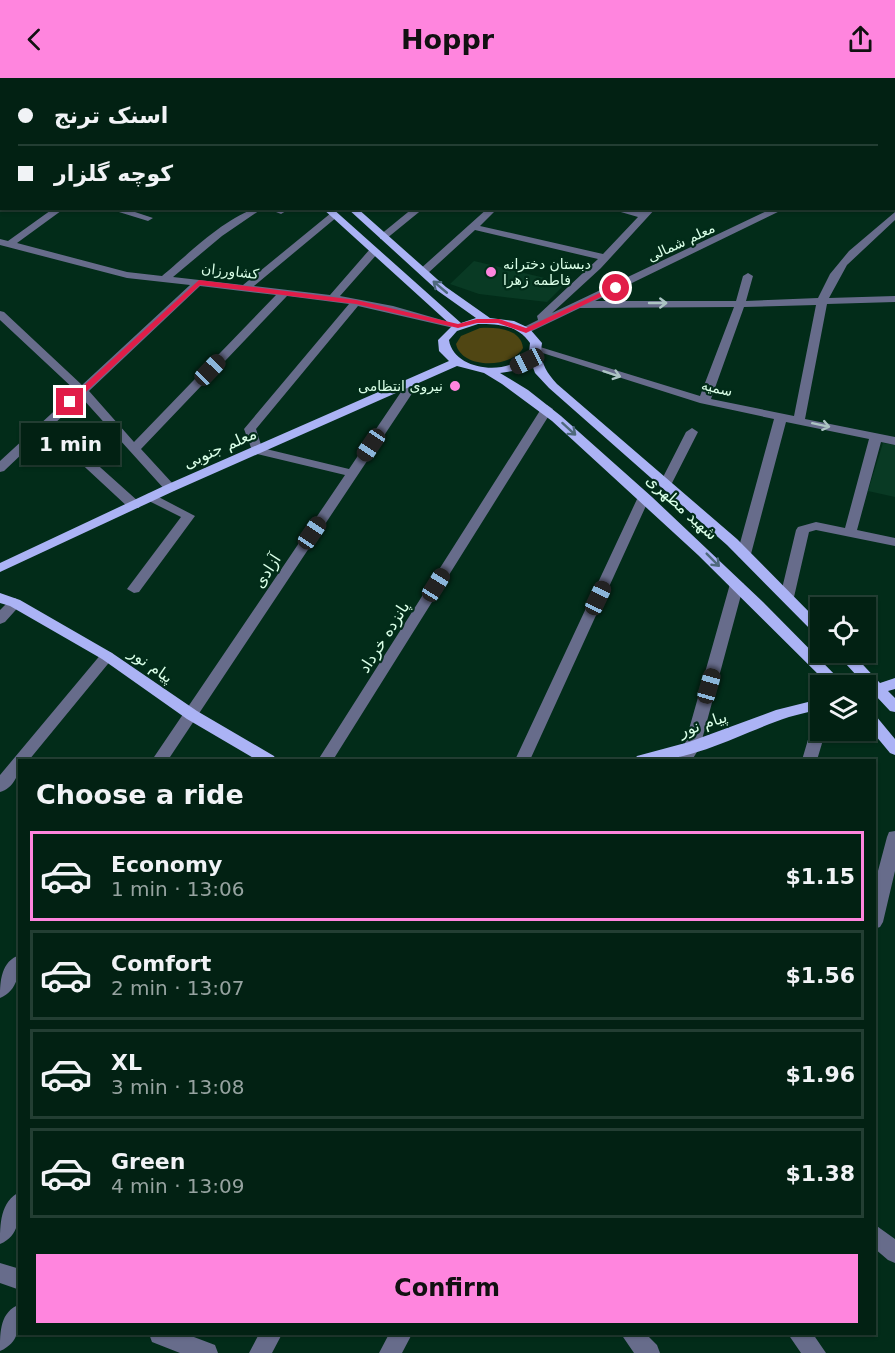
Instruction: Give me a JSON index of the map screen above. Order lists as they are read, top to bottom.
{
  "streets": {
    "main road": ["معلم جنوبی", "شهید مطهری", "پیام نور"],
    "street": [
      "معلم شمالی",
      "کشاورزان",
      "سمیه",
      "آزادی",
      "پانزده خرداد"
    ]
  },
  "crossings": [
    ["معلم شمالی", "شهید مطهری"],
    ["سمیه", "شهید مطهری"],
    ["معلم جنوبی", "آزادی"],
    ["شهید مطهری", "پانزده خرداد"],
    ["آزادی", "پیام نور"]
  ],
  "places": ["دبستان دخترانه فاطمه زهرا", "نیروی انتظامی"],
  "page": {
    "header": "Hoppr",
    "banner": ["اسنک ترنج", "کوچه گلزار"],
    "bubble": "1 min",
    "heading": "Choose a ride",
    "list": [
      {
        "name": "Economy",
        "note": "1 min · 13:06",
        "value": "$1.15"
      },
      {
        "name": "Comfort",
        "note": "2 min · 13:07",
        "value": "$1.56"
      },
      {
        "name": "XL",
        "note": "3 min · 13:08",
        "value": "$1.96"
      },
      {
        "name": "Green",
        "note": "4 min · 13:09",
        "value": "$1.38"
      }
    ],
    "buttons": "Confirm"
  }
}
